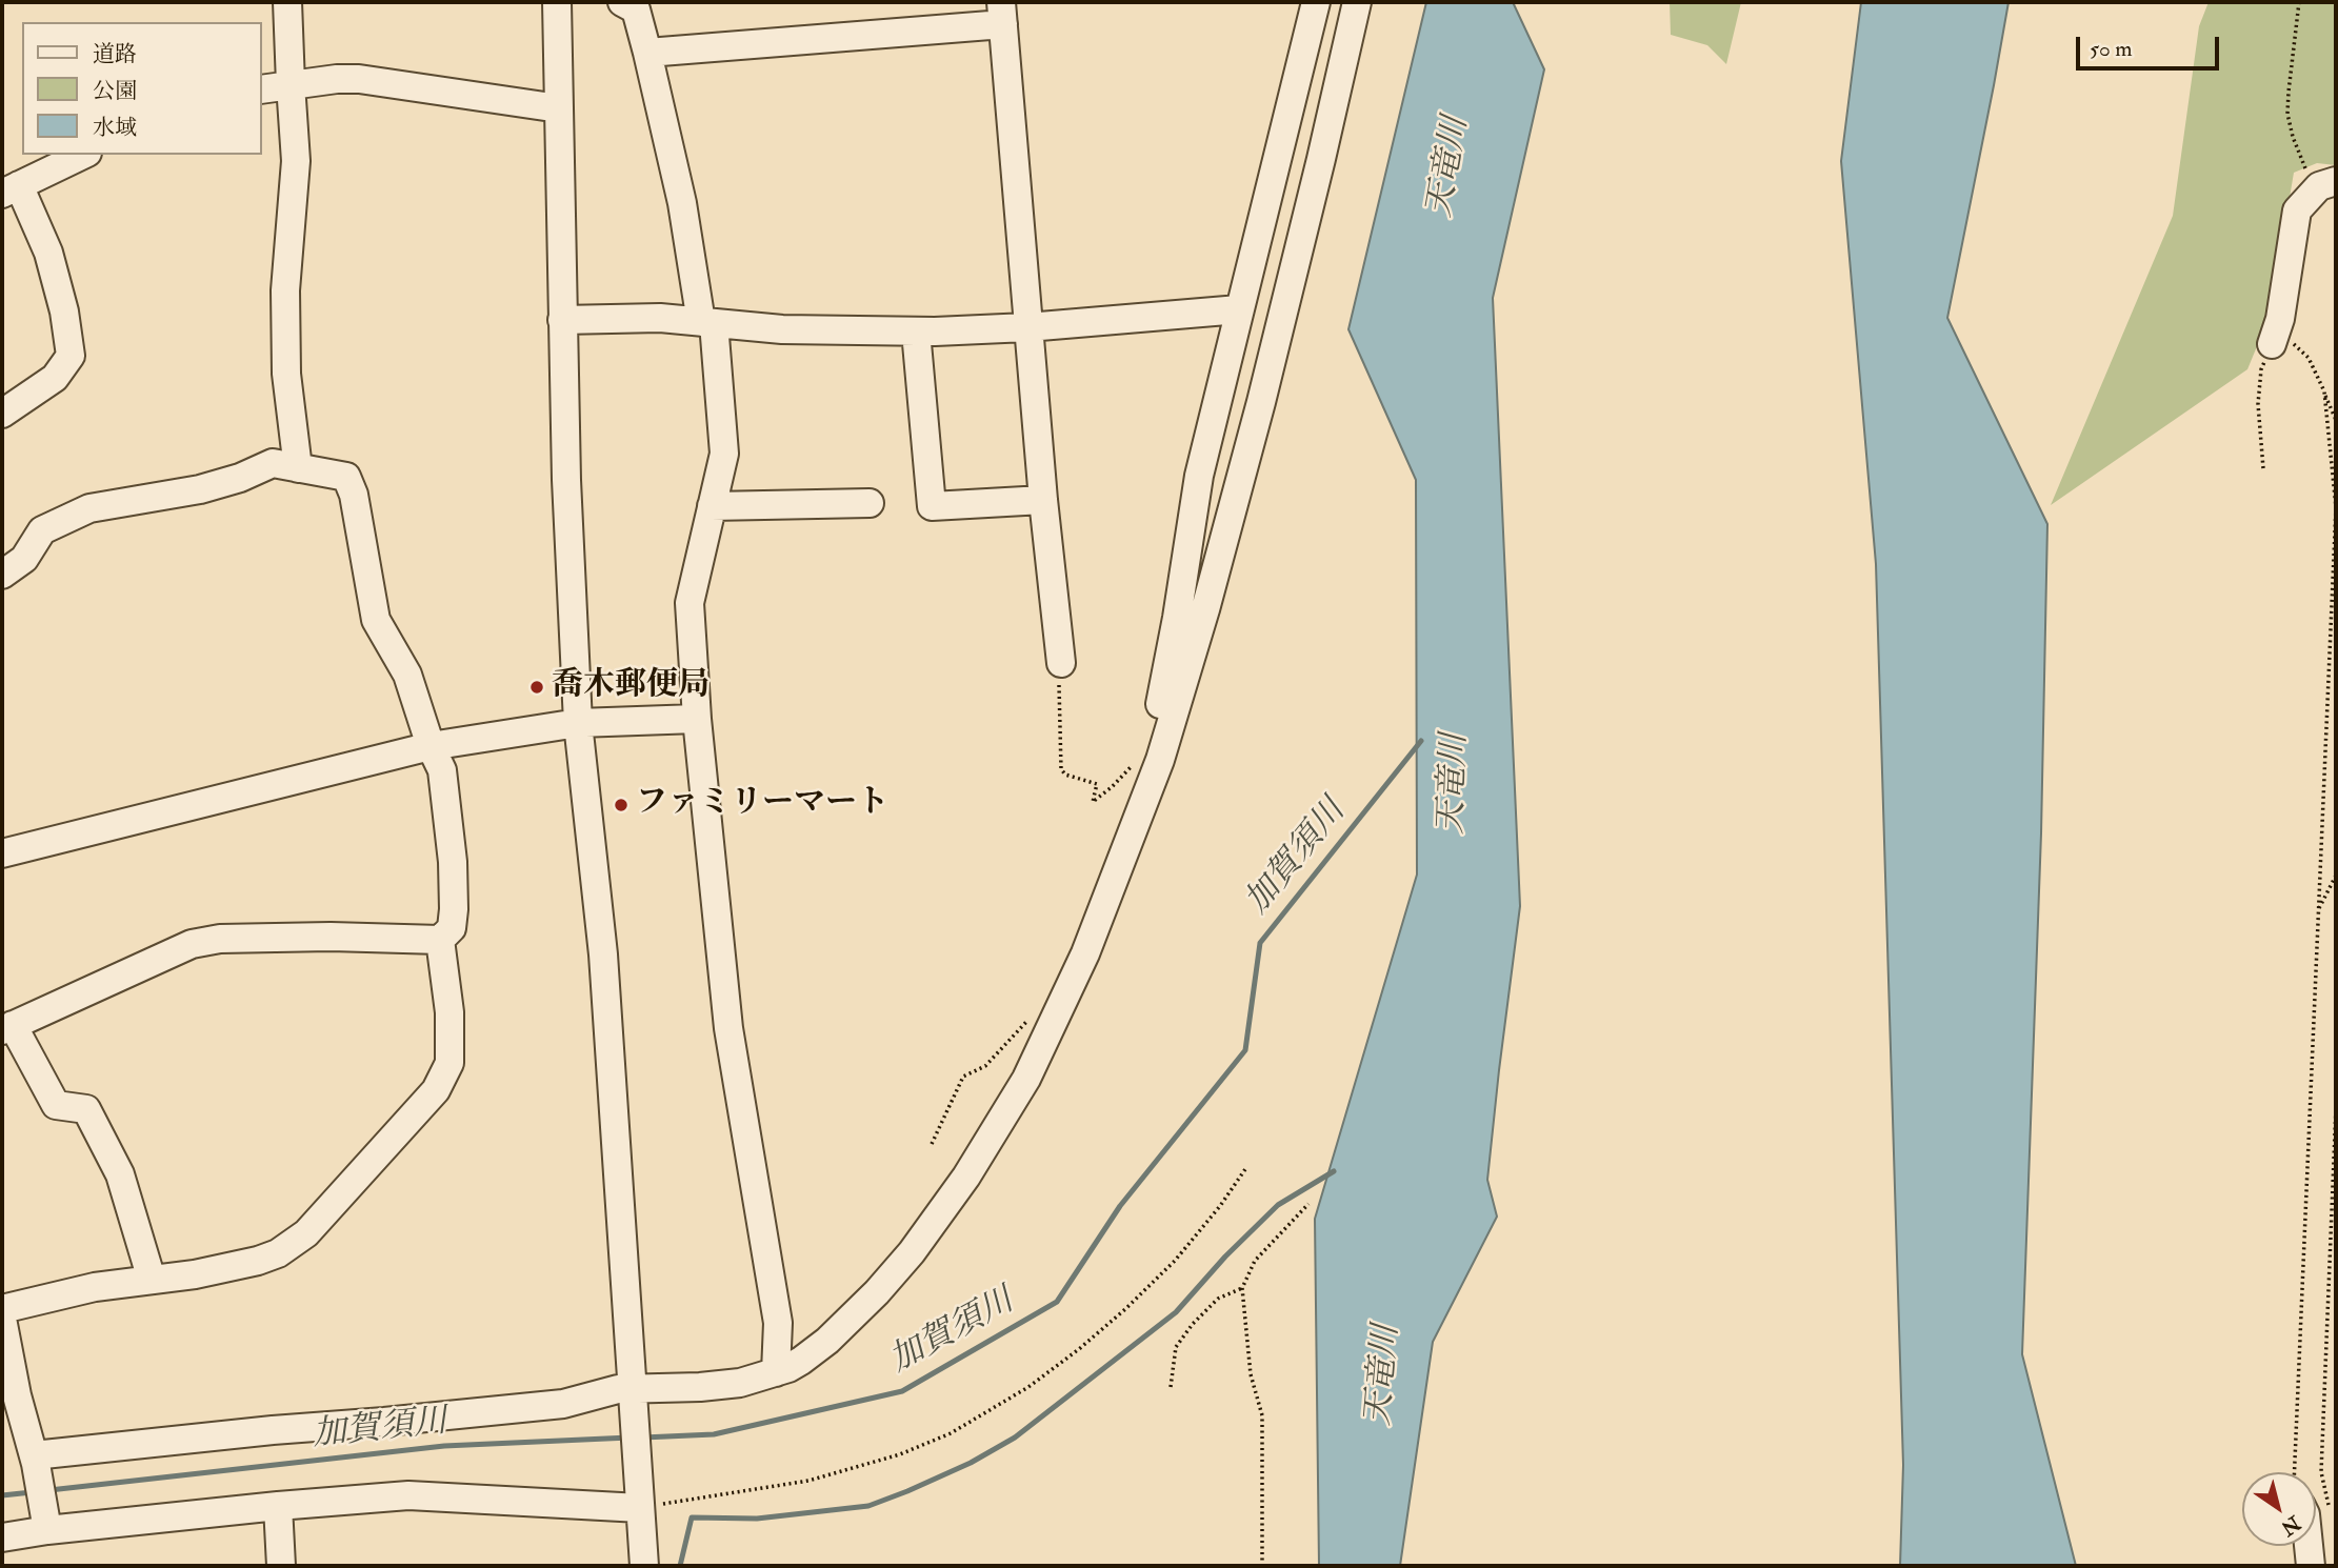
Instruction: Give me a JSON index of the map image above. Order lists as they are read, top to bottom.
{
  "water": ["天竜川", "加賀須川"],
  "places": ["喬木郵便局", "ファミリーマート"],
  "legend": ["道路", "公園", "水域"],
  "scale_bar": "50 m",
  "north": "bottom right"
}
